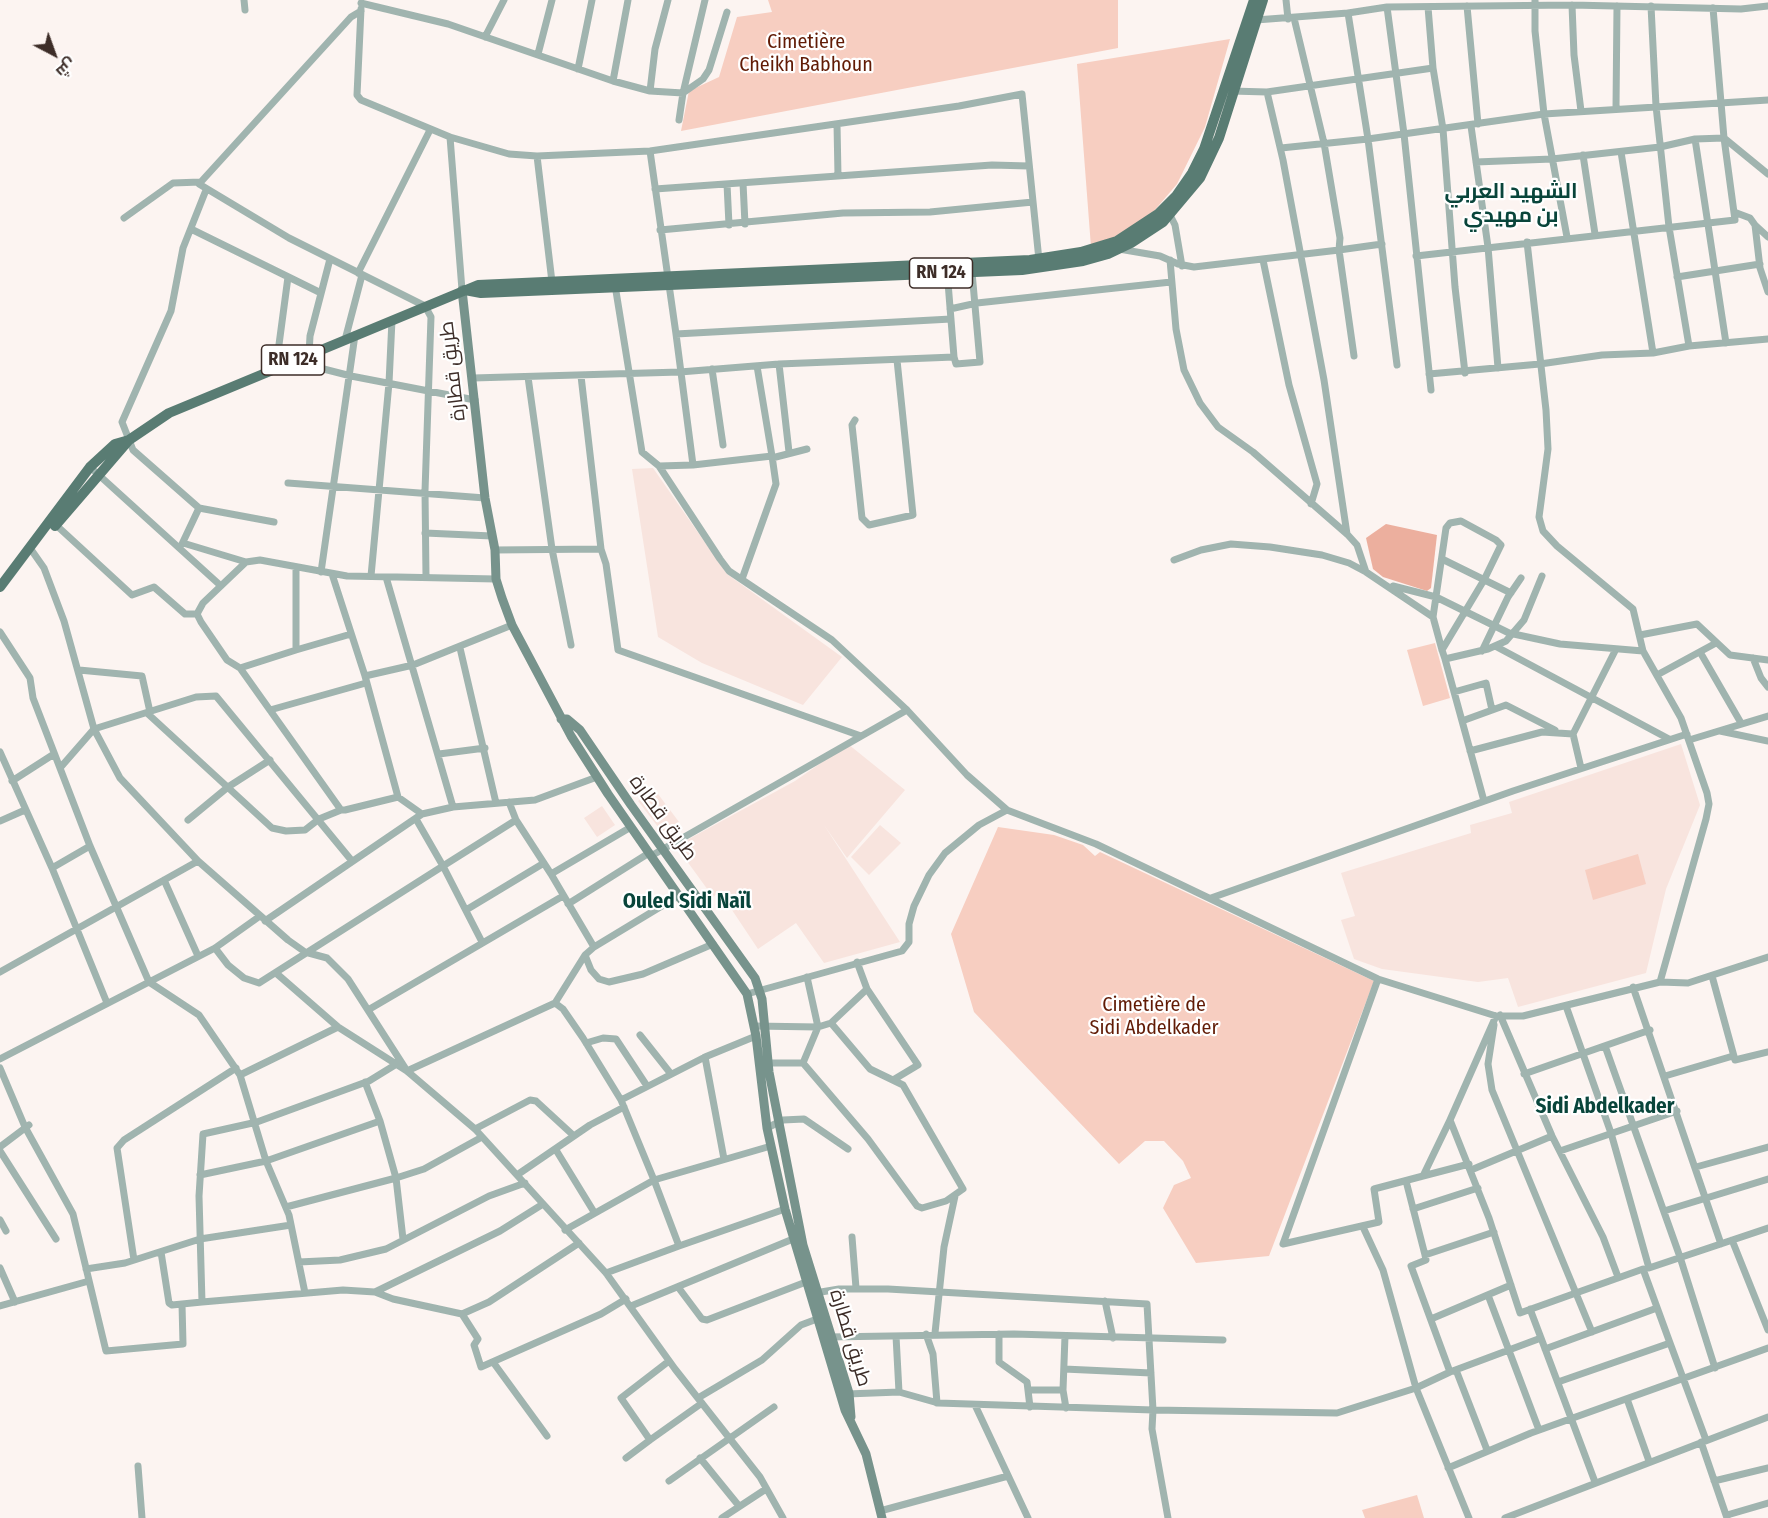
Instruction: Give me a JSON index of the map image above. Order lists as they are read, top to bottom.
{
  "streets": {
    "main road": ["RN 124", "طريق قطارة"]
  },
  "crossings": [
    ["RN 124", "طريق قطارة"]
  ],
  "districts": ["الشهيد العربي بن مهيدي", "Ouled Sidi Naïl", "Sidi Abdelkader"],
  "parks": ["Cimetière Cheikh Babhoun", "Cimetière de Sidi Abdelkader"],
  "north": "bottom right"
}
